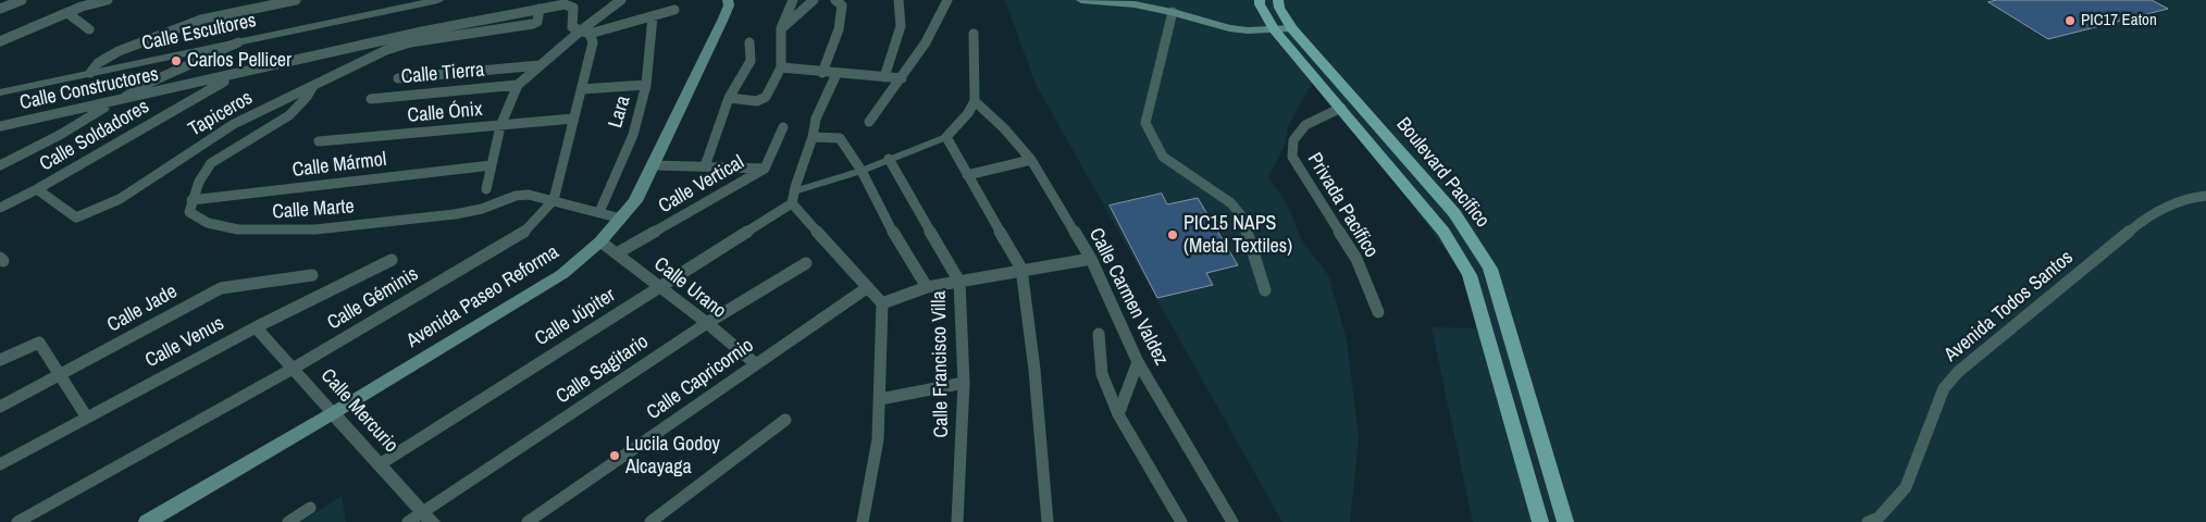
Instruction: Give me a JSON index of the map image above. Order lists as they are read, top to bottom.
{
  "streets": {
    "main road": ["Boulevard Pacífico", "Avenida Paseo Reforma"],
    "street": [
      "Calle Escultores",
      "Calle Tierra",
      "Calle Constructores",
      "Lara",
      "Calle Ónix",
      "Tapiceros",
      "Calle Soldadores",
      "Calle Mármol",
      "Calle Vertical",
      "Privada Pacífico",
      "Calle Marte",
      "Calle Urano",
      "Calle Carmen Valdez",
      "Calle Géminis",
      "Avenida Todos Santos",
      "Calle Jade",
      "Calle Júpiter",
      "Calle Venus",
      "Calle Francisco Villa",
      "Calle Sagitario",
      "Calle Capricornio",
      "Calle Mercurio"
    ]
  },
  "crossings": [
    ["Calle Constructores", "Tapiceros"],
    ["Calle Constructores", "Calle Soldadores"],
    ["Calle Constructores", "Calle Géminis"],
    ["Lara", "Calle Marte"],
    ["Calle Ónix", "Calle Géminis"],
    ["Tapiceros", "Calle Soldadores"],
    ["Calle Mármol", "Calle Marte"],
    ["Boulevard Pacífico", "Privada Pacífico"],
    ["Calle Vertical", "Calle Urano"],
    ["Calle Vertical", "Avenida Paseo Reforma"],
    ["Calle Marte", "Avenida Paseo Reforma"],
    ["Calle Marte", "Calle Géminis"],
    ["Calle Urano", "Avenida Paseo Reforma"],
    ["Calle Urano", "Calle Júpiter"],
    ["Calle Urano", "Calle Sagitario"],
    ["Calle Urano", "Calle Capricornio"],
    ["Avenida Paseo Reforma", "Calle Mercurio"],
    ["Calle Géminis", "Calle Mercurio"],
    ["Calle Júpiter", "Calle Mercurio"],
    ["Calle Venus", "Calle Mercurio"],
    ["Calle Sagitario", "Calle Mercurio"]
  ],
  "places": [
    "PIC17 Eaton",
    "Carlos Pellicer",
    "PIC15 NAPS (Metal Textiles)",
    "Lucila Godoy Alcayaga"
  ]
}
